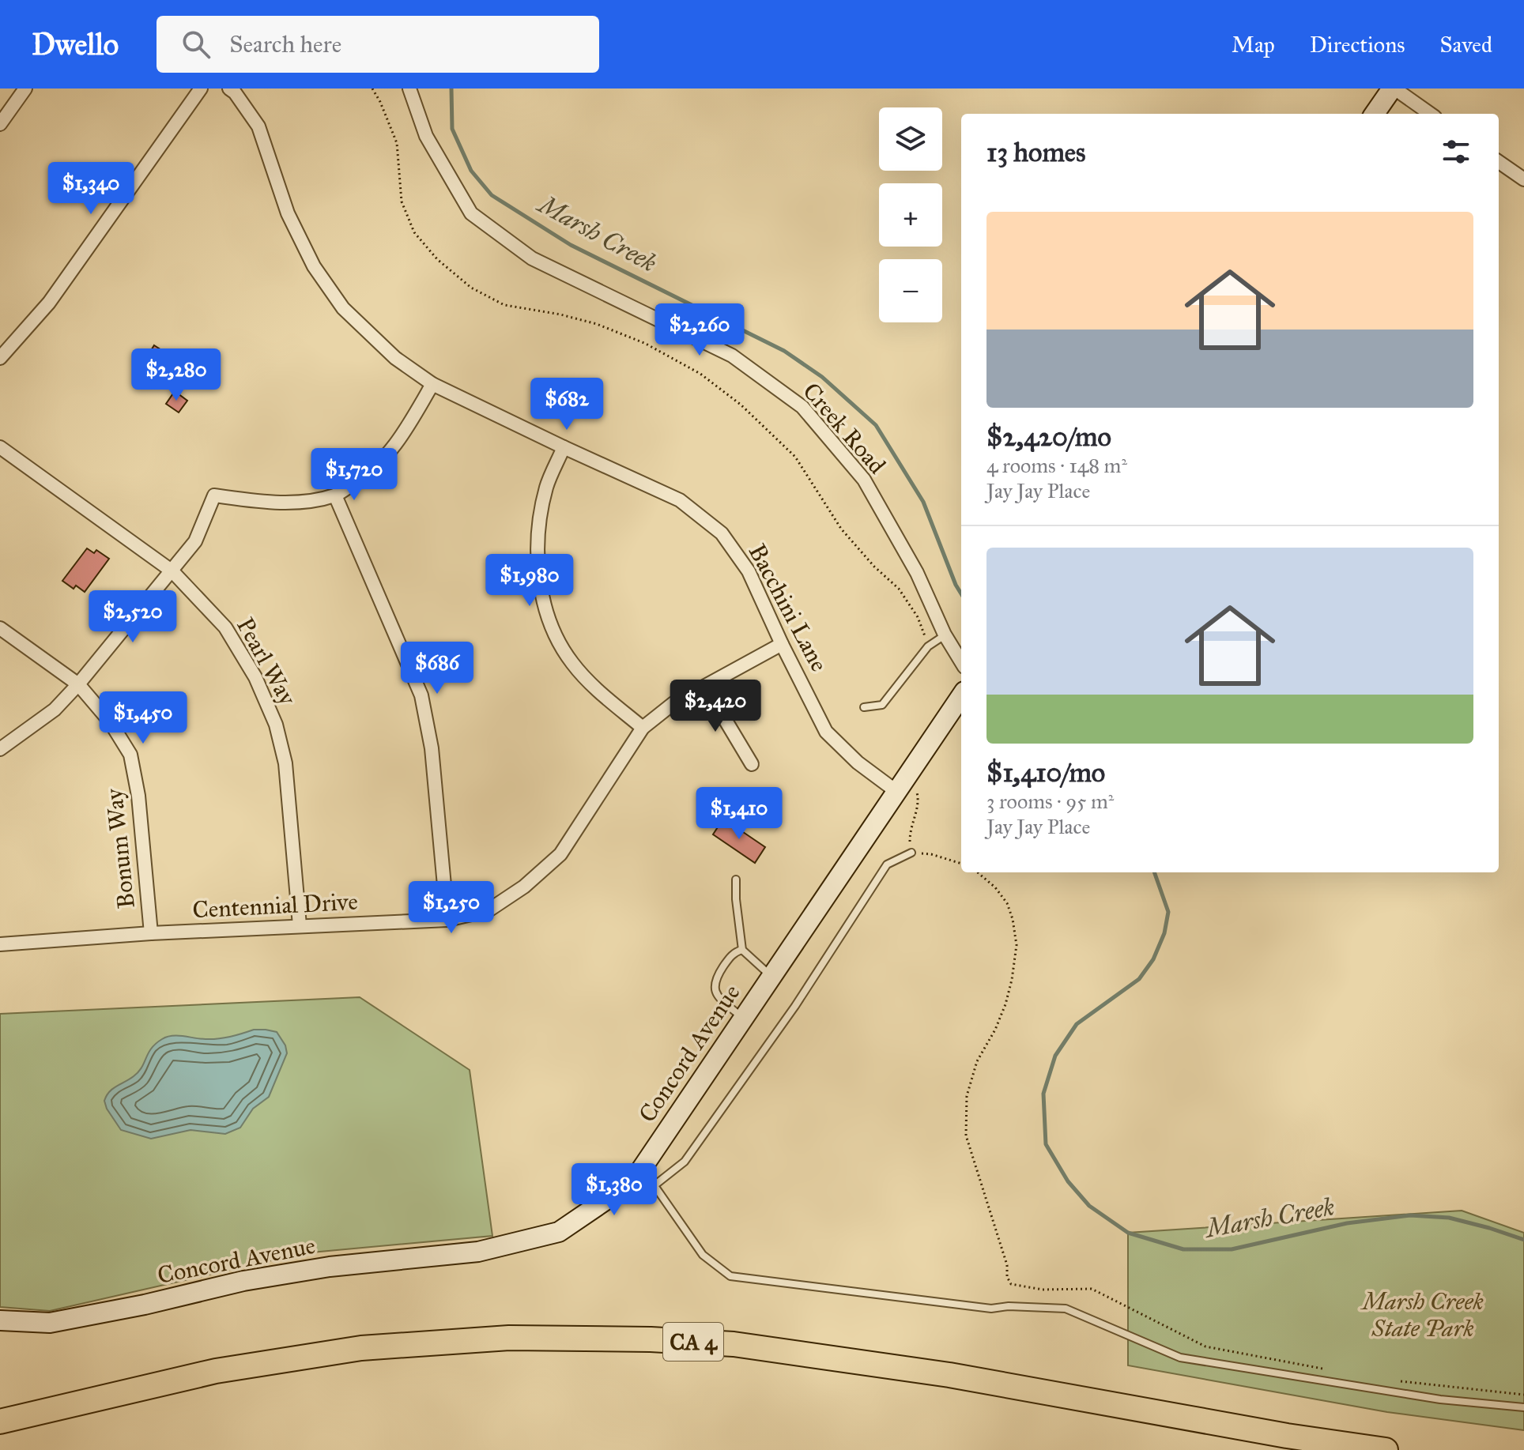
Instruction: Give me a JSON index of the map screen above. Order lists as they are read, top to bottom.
{
  "streets": {
    "highway": ["CA 4"],
    "street": [
      "Creek Road",
      "Bacchini Lane",
      "Pearl Way",
      "Bonum Way",
      "Centennial Drive",
      "Concord Avenue"
    ]
  },
  "crossings": [
    ["Bacchini Lane", "Centennial Drive"],
    ["Bacchini Lane", "Concord Avenue"],
    ["Pearl Way", "Centennial Drive"],
    ["Bonum Way", "Centennial Drive"]
  ],
  "water": ["Marsh Creek"],
  "parks": ["Marsh Creek State Park"],
  "page": {
    "header": "Dwello",
    "search": "Search here",
    "nav": ["Map", "Directions", "Saved"],
    "map_buttons": ["+", "−"],
    "heading": "13 homes",
    "price": [
      "$1,340",
      "$2,260",
      "$2,280",
      "$682",
      "$1,720",
      "$1,980",
      "$2,520",
      "$686",
      "$2,420",
      "$1,450",
      "$1,410",
      "$1,250",
      "$1,380"
    ],
    "list": [
      {
        "name": "$2,420/mo",
        "note": "4 rooms · 148 m² · Jay Jay Place"
      },
      {
        "name": "$1,410/mo",
        "note": "3 rooms · 95 m² · Jay Jay Place"
      }
    ]
  }
}
